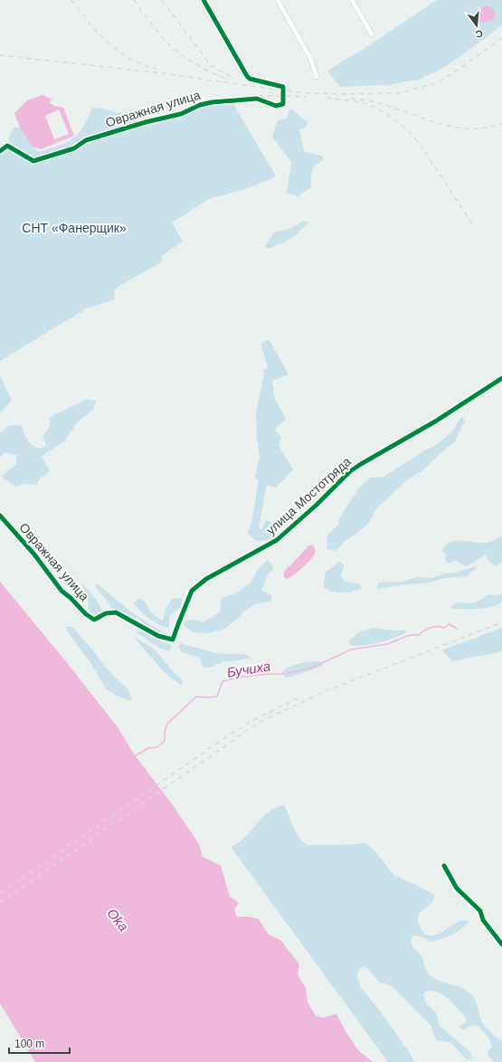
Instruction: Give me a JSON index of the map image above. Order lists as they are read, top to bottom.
{
  "streets": {
    "street": ["Овражная улица", "улица Мостотряда"]
  },
  "crossings": [
    ["Овражная улица", "улица Мостотряда"]
  ],
  "water": ["Бучиха", "Oka"],
  "parks": ["СНТ «Фанерщик»"],
  "scale_bar": "100 m",
  "north": "bottom"
}
